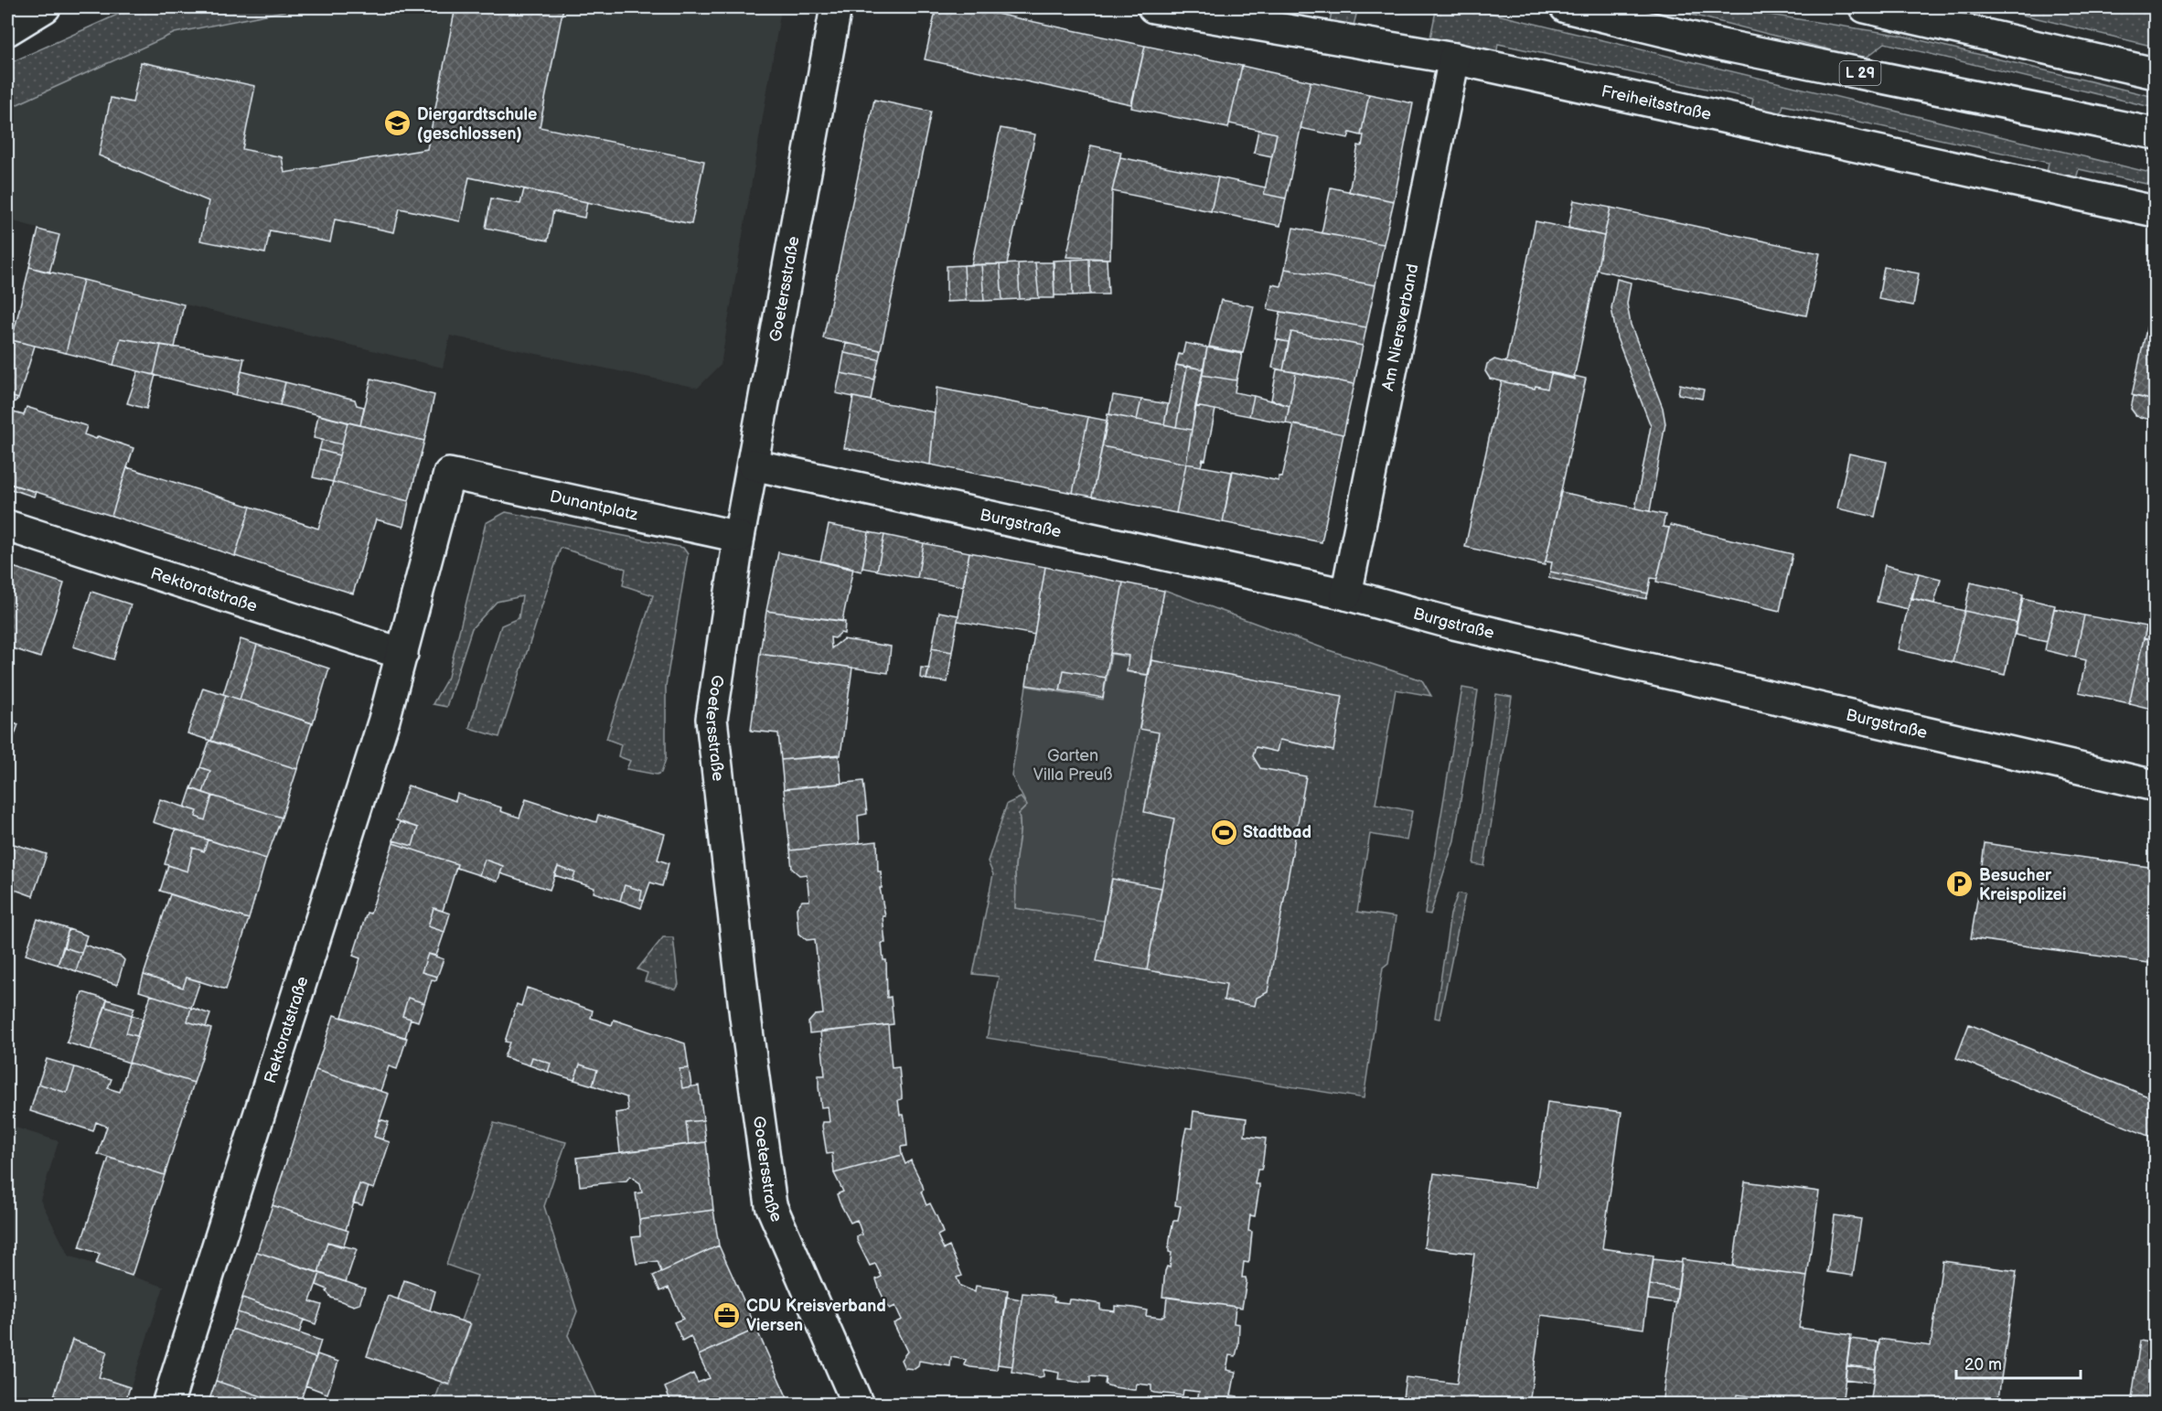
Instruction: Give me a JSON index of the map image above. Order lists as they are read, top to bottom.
{
  "streets": {
    "street": [
      "L 29",
      "Freiheitsstraße",
      "Goetersstraße",
      "Am Niersverband",
      "Dunantplatz",
      "Burgstraße",
      "Rektoratstraße"
    ]
  },
  "crossings": [
    ["Freiheitsstraße", "Am Niersverband"],
    ["Goetersstraße", "Dunantplatz"],
    ["Goetersstraße", "Burgstraße"],
    ["Am Niersverband", "Burgstraße"],
    ["Dunantplatz", "Rektoratstraße"]
  ],
  "parks": ["Garten Villa Preuß"],
  "places": {
    "school or university": ["Diergardtschule (geschlossen)"],
    "sports": ["Stadtbad"],
    "parking": ["Besucher Kreispolizei"],
    "office": ["CDU Kreisverband Viersen"]
  },
  "scale_bar": "20 m"
}
